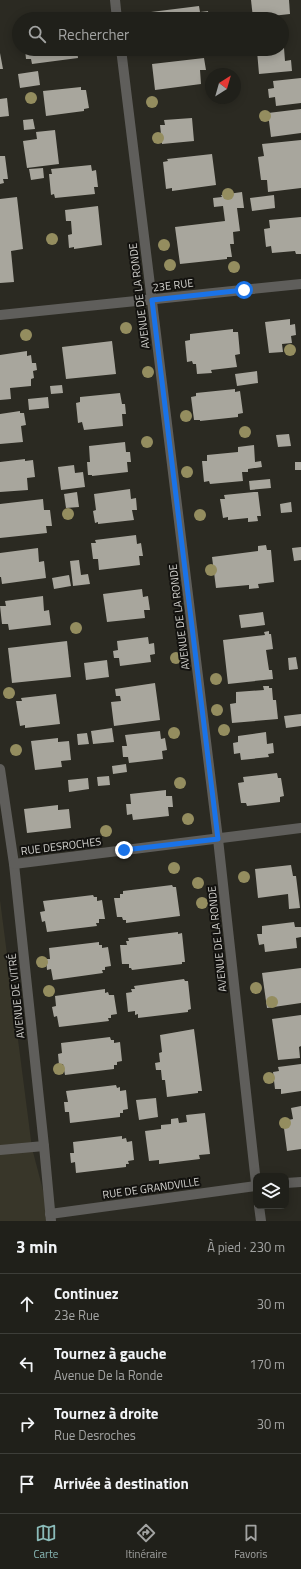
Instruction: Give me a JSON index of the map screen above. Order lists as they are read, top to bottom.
{
  "streets": {
    "street": [
      "23E RUE",
      "AVENUE DE LA RONDE",
      "RUE DESROCHES",
      "AVENUE DE VITRÉ",
      "RUE DE GRANDVILLE"
    ]
  },
  "crossings": [
    ["23E RUE", "AVENUE DE LA RONDE"],
    ["AVENUE DE LA RONDE", "RUE DESROCHES"],
    ["RUE DESROCHES", "AVENUE DE VITRÉ"],
    ["AVENUE DE VITRÉ", "RUE DE GRANDVILLE"]
  ],
  "north": "top right",
  "page": {
    "search": "Rechercher",
    "heading": ["3 min", "À pied · 230 m"],
    "list": [
      ["Continuez", "23e Rue", "30 m"],
      ["Tournez à gauche", "Avenue De la Ronde", "170 m"],
      ["Tournez à droite", "Rue Desroches", "30 m"],
      "Arrivée à destination"
    ],
    "nav": ["Carte", "Itinéraire", "Favoris"]
  }
}
